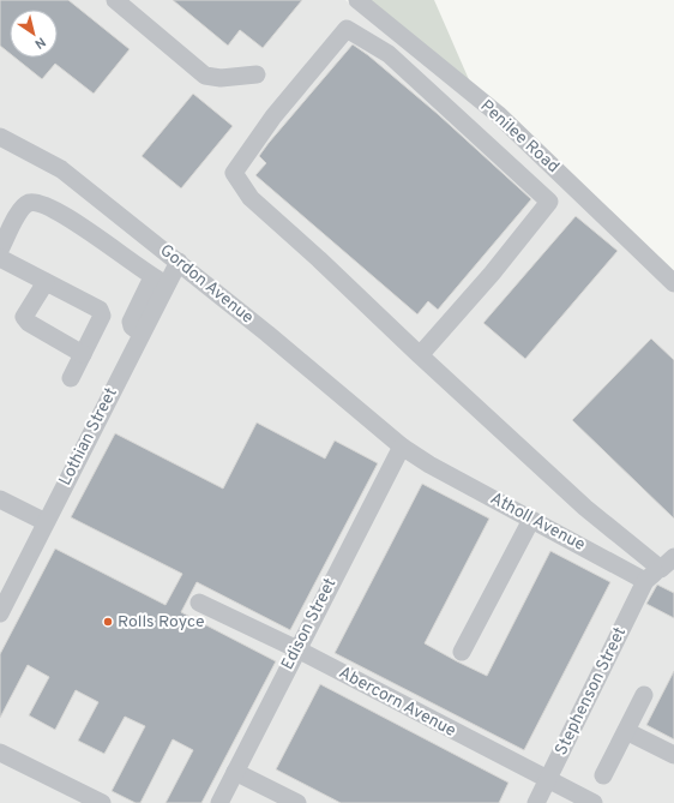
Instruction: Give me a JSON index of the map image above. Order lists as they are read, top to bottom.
{
  "streets": {
    "street": [
      "Penilee Road",
      "Gordon Avenue",
      "Lothian Street",
      "Atholl Avenue",
      "Edison Street",
      "Stephenson Street",
      "Abercorn Avenue"
    ]
  },
  "crossings": [
    ["Gordon Avenue", "Lothian Street"],
    ["Gordon Avenue", "Atholl Avenue"],
    ["Gordon Avenue", "Edison Street"],
    ["Atholl Avenue", "Edison Street"],
    ["Atholl Avenue", "Stephenson Street"],
    ["Edison Street", "Abercorn Avenue"],
    ["Stephenson Street", "Abercorn Avenue"]
  ],
  "places": ["Rolls Royce"],
  "north": "bottom right"
}
